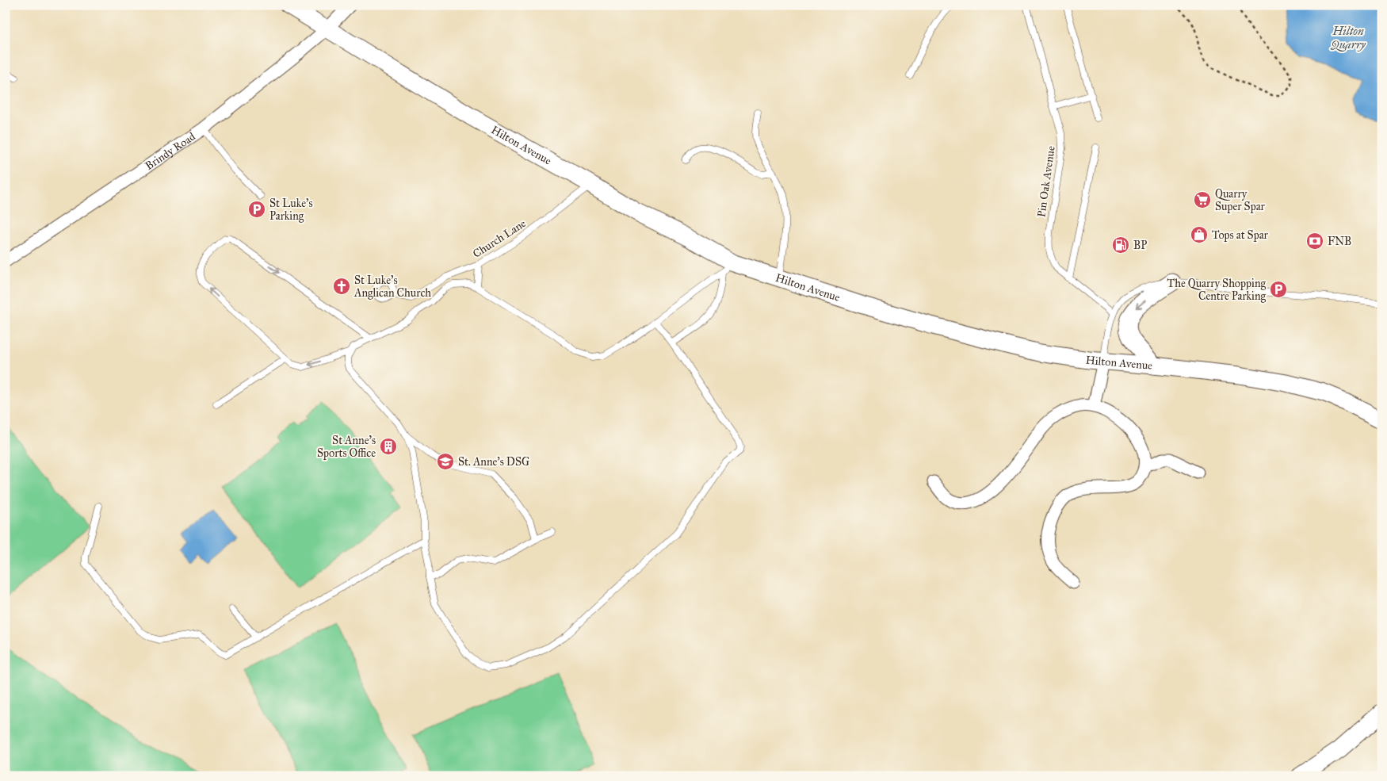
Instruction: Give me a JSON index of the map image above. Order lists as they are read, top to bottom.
{
  "streets": {
    "street": ["Hilton Avenue", "Brindy Road"],
    "lane": ["Pin Oak Avenue", "Church Lane"]
  },
  "crossings": [
    ["Hilton Avenue", "Brindy Road"],
    ["Hilton Avenue", "Church Lane"]
  ],
  "water": ["Hilton Quarry"],
  "places": {
    "supermarket": ["Quarry Super Spar"],
    "parking": ["St Luke's Parking", "The Quarry Shopping Centre Parking"],
    "shop": ["Tops at Spar"],
    "bank": ["FNB"],
    "fuel station": ["BP"],
    "church": ["St Luke's Anglican Church"],
    "building": ["St Anne's Sports Office"],
    "school or university": ["St. Anne's DSG"]
  }
}
